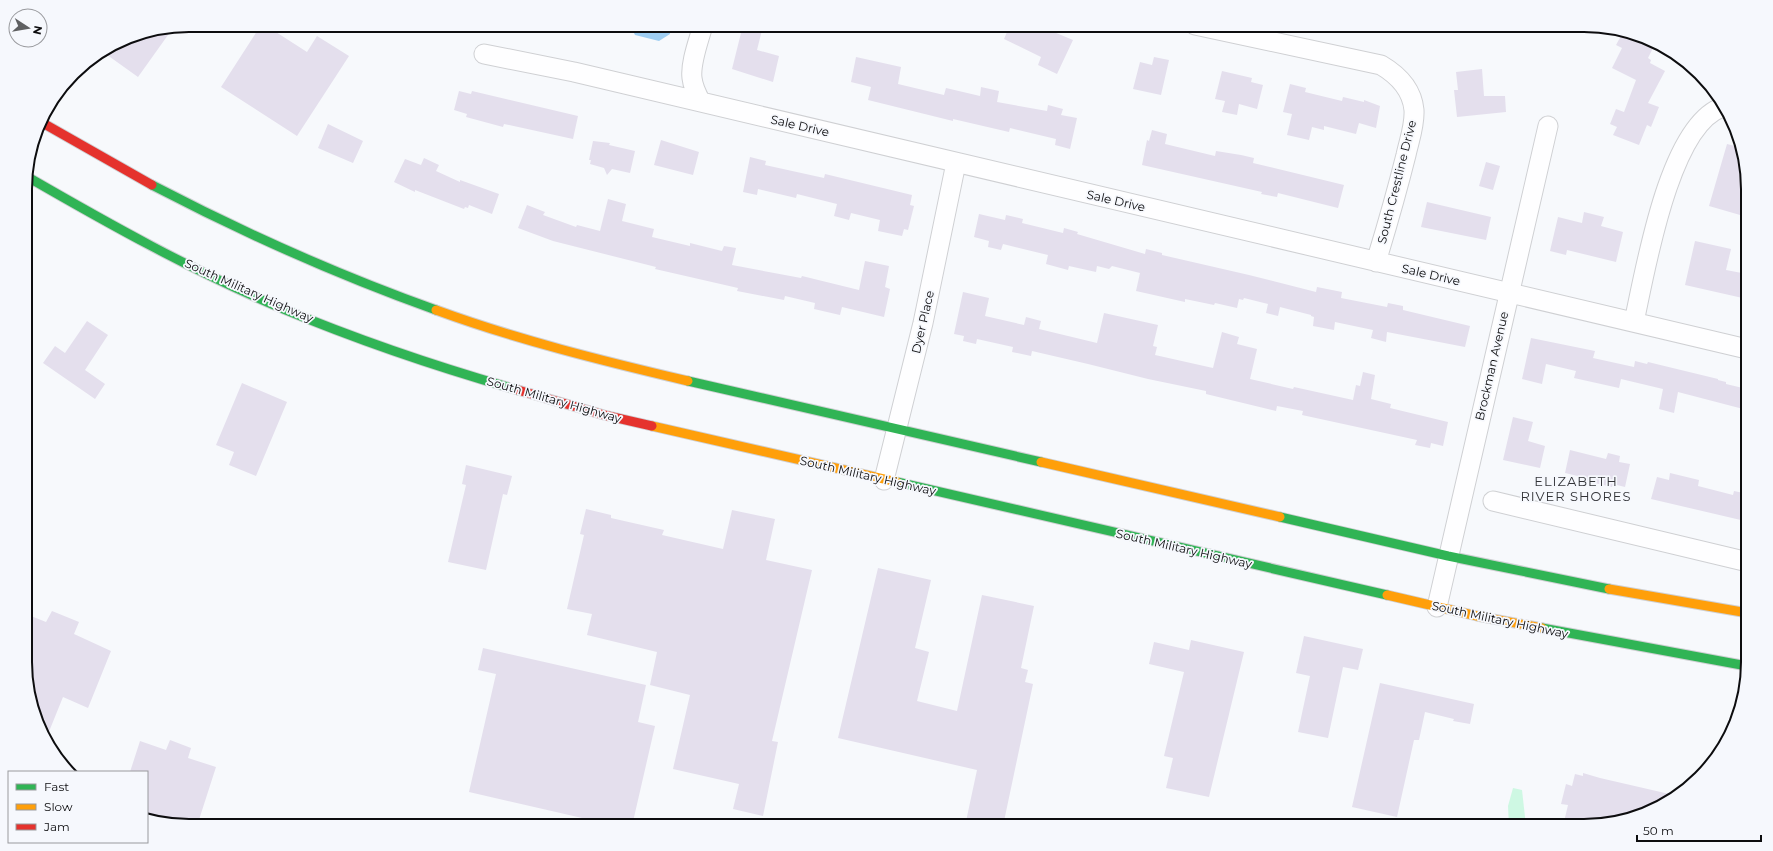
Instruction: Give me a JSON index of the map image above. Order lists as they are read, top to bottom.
{
  "streets": {
    "main road": ["South Military Highway"],
    "street": [
      "Sale Drive",
      "South Crestline Drive",
      "Dyer Place",
      "Brockman Avenue"
    ]
  },
  "crossings": [
    ["Sale Drive", "South Crestline Drive"],
    ["Sale Drive", "Dyer Place"],
    ["Sale Drive", "Brockman Avenue"],
    ["South Military Highway", "Dyer Place"],
    ["South Military Highway", "Brockman Avenue"]
  ],
  "districts": ["ELIZABETH RIVER SHORES"],
  "legend": ["Fast", "Slow", "Jam"],
  "scale_bar": "50 m",
  "north": "right"
}
